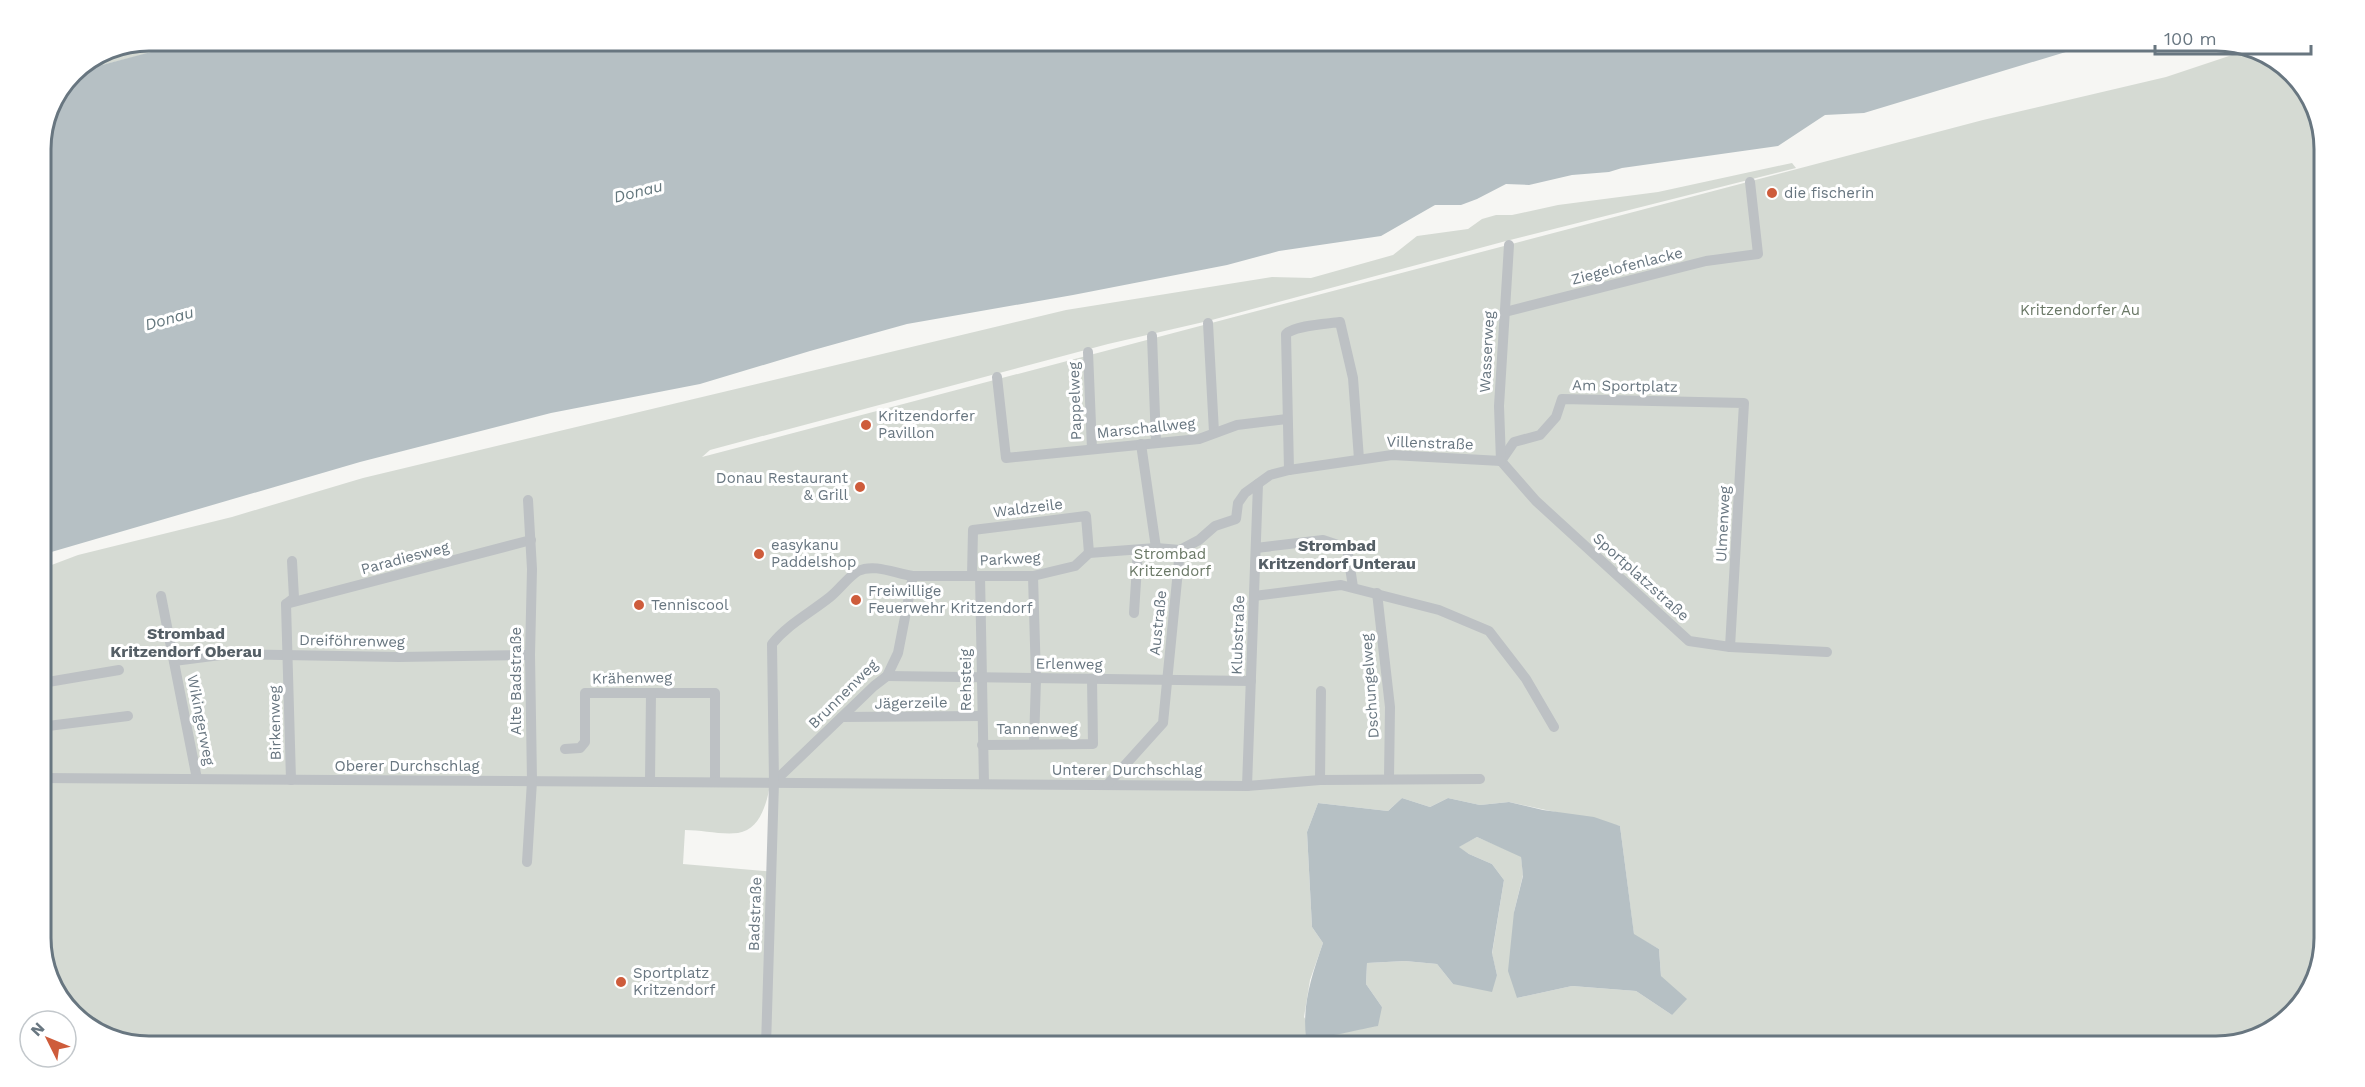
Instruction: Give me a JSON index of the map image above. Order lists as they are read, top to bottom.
{
  "streets": {
    "street": [
      "Ziegelofenlacke",
      "Wasserweg",
      "Am Sportplatz",
      "Pappelweg",
      "Marschallweg",
      "Villenstraße",
      "Waldzeile",
      "Ulmenweg",
      "Paradiesweg",
      "Parkweg",
      "Sportplatzstraße",
      "Austraße",
      "Klubstraße",
      "Dreiföhrenweg",
      "Erlenweg",
      "Krähenweg",
      "Rehsteig",
      "Alte Badstraße",
      "Dschungelweg",
      "Brunnenweg",
      "Jägerzeile",
      "Wikingerweg",
      "Birkenweg",
      "Tannenweg",
      "Oberer Durchschlag",
      "Unterer Durchschlag",
      "Badstraße"
    ]
  },
  "crossings": [
    ["Ziegelofenlacke", "Wasserweg"],
    ["Wasserweg", "Am Sportplatz"],
    ["Wasserweg", "Villenstraße"],
    ["Wasserweg", "Sportplatzstraße"],
    ["Am Sportplatz", "Villenstraße"],
    ["Am Sportplatz", "Ulmenweg"],
    ["Am Sportplatz", "Sportplatzstraße"],
    ["Pappelweg", "Marschallweg"],
    ["Villenstraße", "Sportplatzstraße"],
    ["Waldzeile", "Parkweg"],
    ["Waldzeile", "Rehsteig"],
    ["Ulmenweg", "Sportplatzstraße"],
    ["Paradiesweg", "Alte Badstraße"],
    ["Paradiesweg", "Birkenweg"],
    ["Parkweg", "Austraße"],
    ["Parkweg", "Rehsteig"],
    ["Parkweg", "Brunnenweg"],
    ["Parkweg", "Oberer Durchschlag"],
    ["Parkweg", "Unterer Durchschlag"],
    ["Parkweg", "Badstraße"],
    ["Austraße", "Erlenweg"],
    ["Austraße", "Unterer Durchschlag"],
    ["Klubstraße", "Erlenweg"],
    ["Klubstraße", "Unterer Durchschlag"],
    ["Dreiföhrenweg", "Alte Badstraße"],
    ["Dreiföhrenweg", "Wikingerweg"],
    ["Dreiföhrenweg", "Birkenweg"],
    ["Erlenweg", "Rehsteig"],
    ["Erlenweg", "Brunnenweg"],
    ["Erlenweg", "Tannenweg"],
    ["Krähenweg", "Oberer Durchschlag"],
    ["Rehsteig", "Jägerzeile"],
    ["Rehsteig", "Tannenweg"],
    ["Rehsteig", "Unterer Durchschlag"],
    ["Alte Badstraße", "Oberer Durchschlag"],
    ["Dschungelweg", "Unterer Durchschlag"],
    ["Brunnenweg", "Jägerzeile"],
    ["Brunnenweg", "Oberer Durchschlag"],
    ["Brunnenweg", "Unterer Durchschlag"],
    ["Brunnenweg", "Badstraße"],
    ["Wikingerweg", "Oberer Durchschlag"],
    ["Birkenweg", "Oberer Durchschlag"],
    ["Oberer Durchschlag", "Unterer Durchschlag"],
    ["Oberer Durchschlag", "Badstraße"],
    ["Unterer Durchschlag", "Badstraße"]
  ],
  "districts": ["Strombad Kritzendorf Unterau", "Strombad Kritzendorf Oberau"],
  "water": ["Donau"],
  "parks": ["Kritzendorfer Au", "Strombad Kritzendorf"],
  "places": [
    "die fischerin",
    "Kritzendorfer Pavillon",
    "Donau Restaurant & Grill",
    "easykanu Paddelshop",
    "Freiwillige Feuerwehr Kritzendorf",
    "Tenniscool",
    "Sportplatz Kritzendorf"
  ],
  "scale_bar": "100 m",
  "north": "top left"
}
